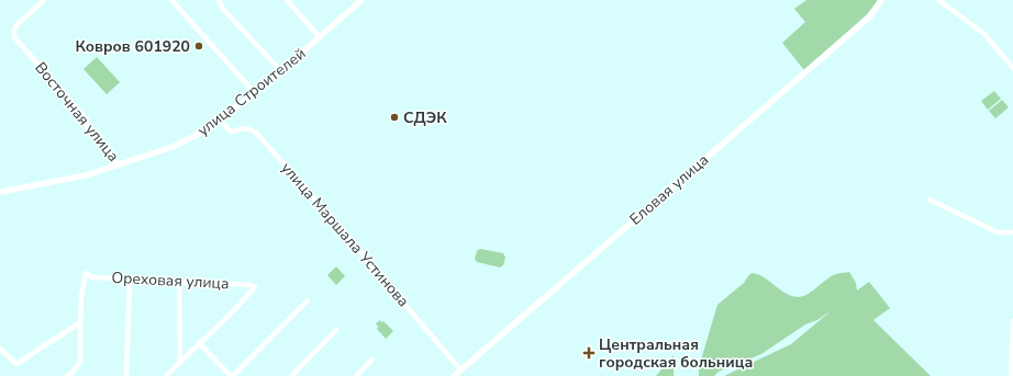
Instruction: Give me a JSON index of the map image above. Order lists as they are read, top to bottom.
{
  "streets": {
    "main road": ["улица Строителей", "Еловая улица"],
    "street": ["Восточная улица", "улица Маршала Устинова", "Ореховая улица"]
  },
  "crossings": [
    ["улица Строителей", "Восточная улица"],
    ["улица Строителей", "улица Маршала Устинова"],
    ["Еловая улица", "улица Маршала Устинова"]
  ],
  "places": {
    "other": ["Ковров 601920", "СДЭК"],
    "health": ["Центральная городская больница"]
  }
}
